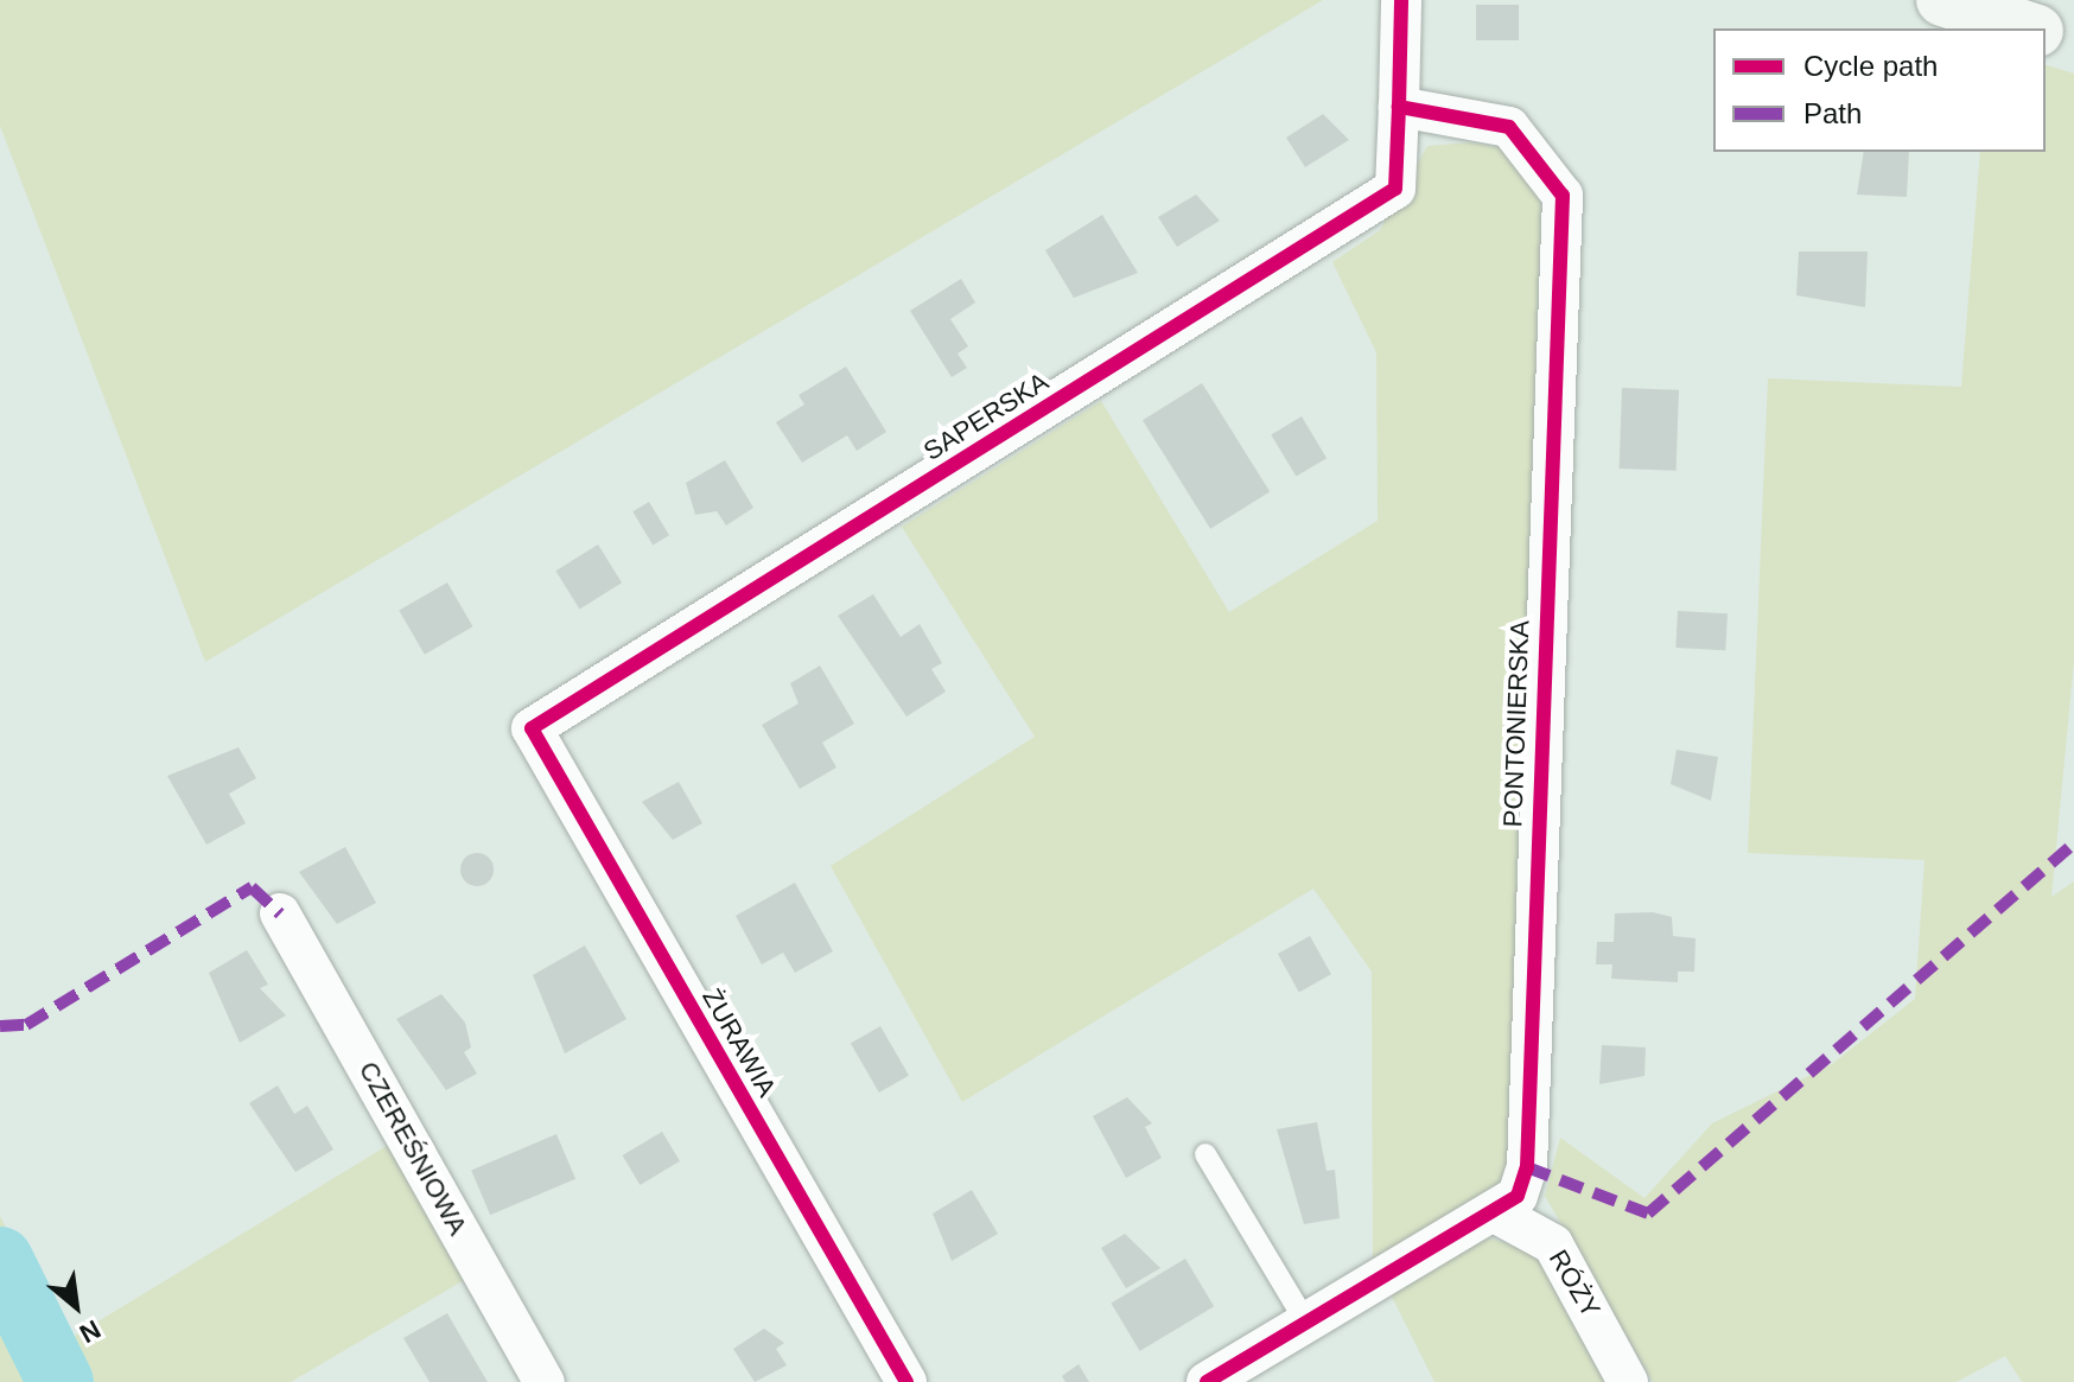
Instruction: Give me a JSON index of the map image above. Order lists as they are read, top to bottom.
{
  "streets": {
    "street": [
      "SAPERSKA",
      "PONTONIERSKA",
      "ŻURAWIA",
      "CZEREŚNIOWA",
      "RÓŻY"
    ]
  },
  "crossings": [
    ["SAPERSKA", "PONTONIERSKA"],
    ["SAPERSKA", "ŻURAWIA"],
    ["PONTONIERSKA", "RÓŻY"]
  ],
  "legend": ["Cycle path", "Path"],
  "north": "bottom right"
}
